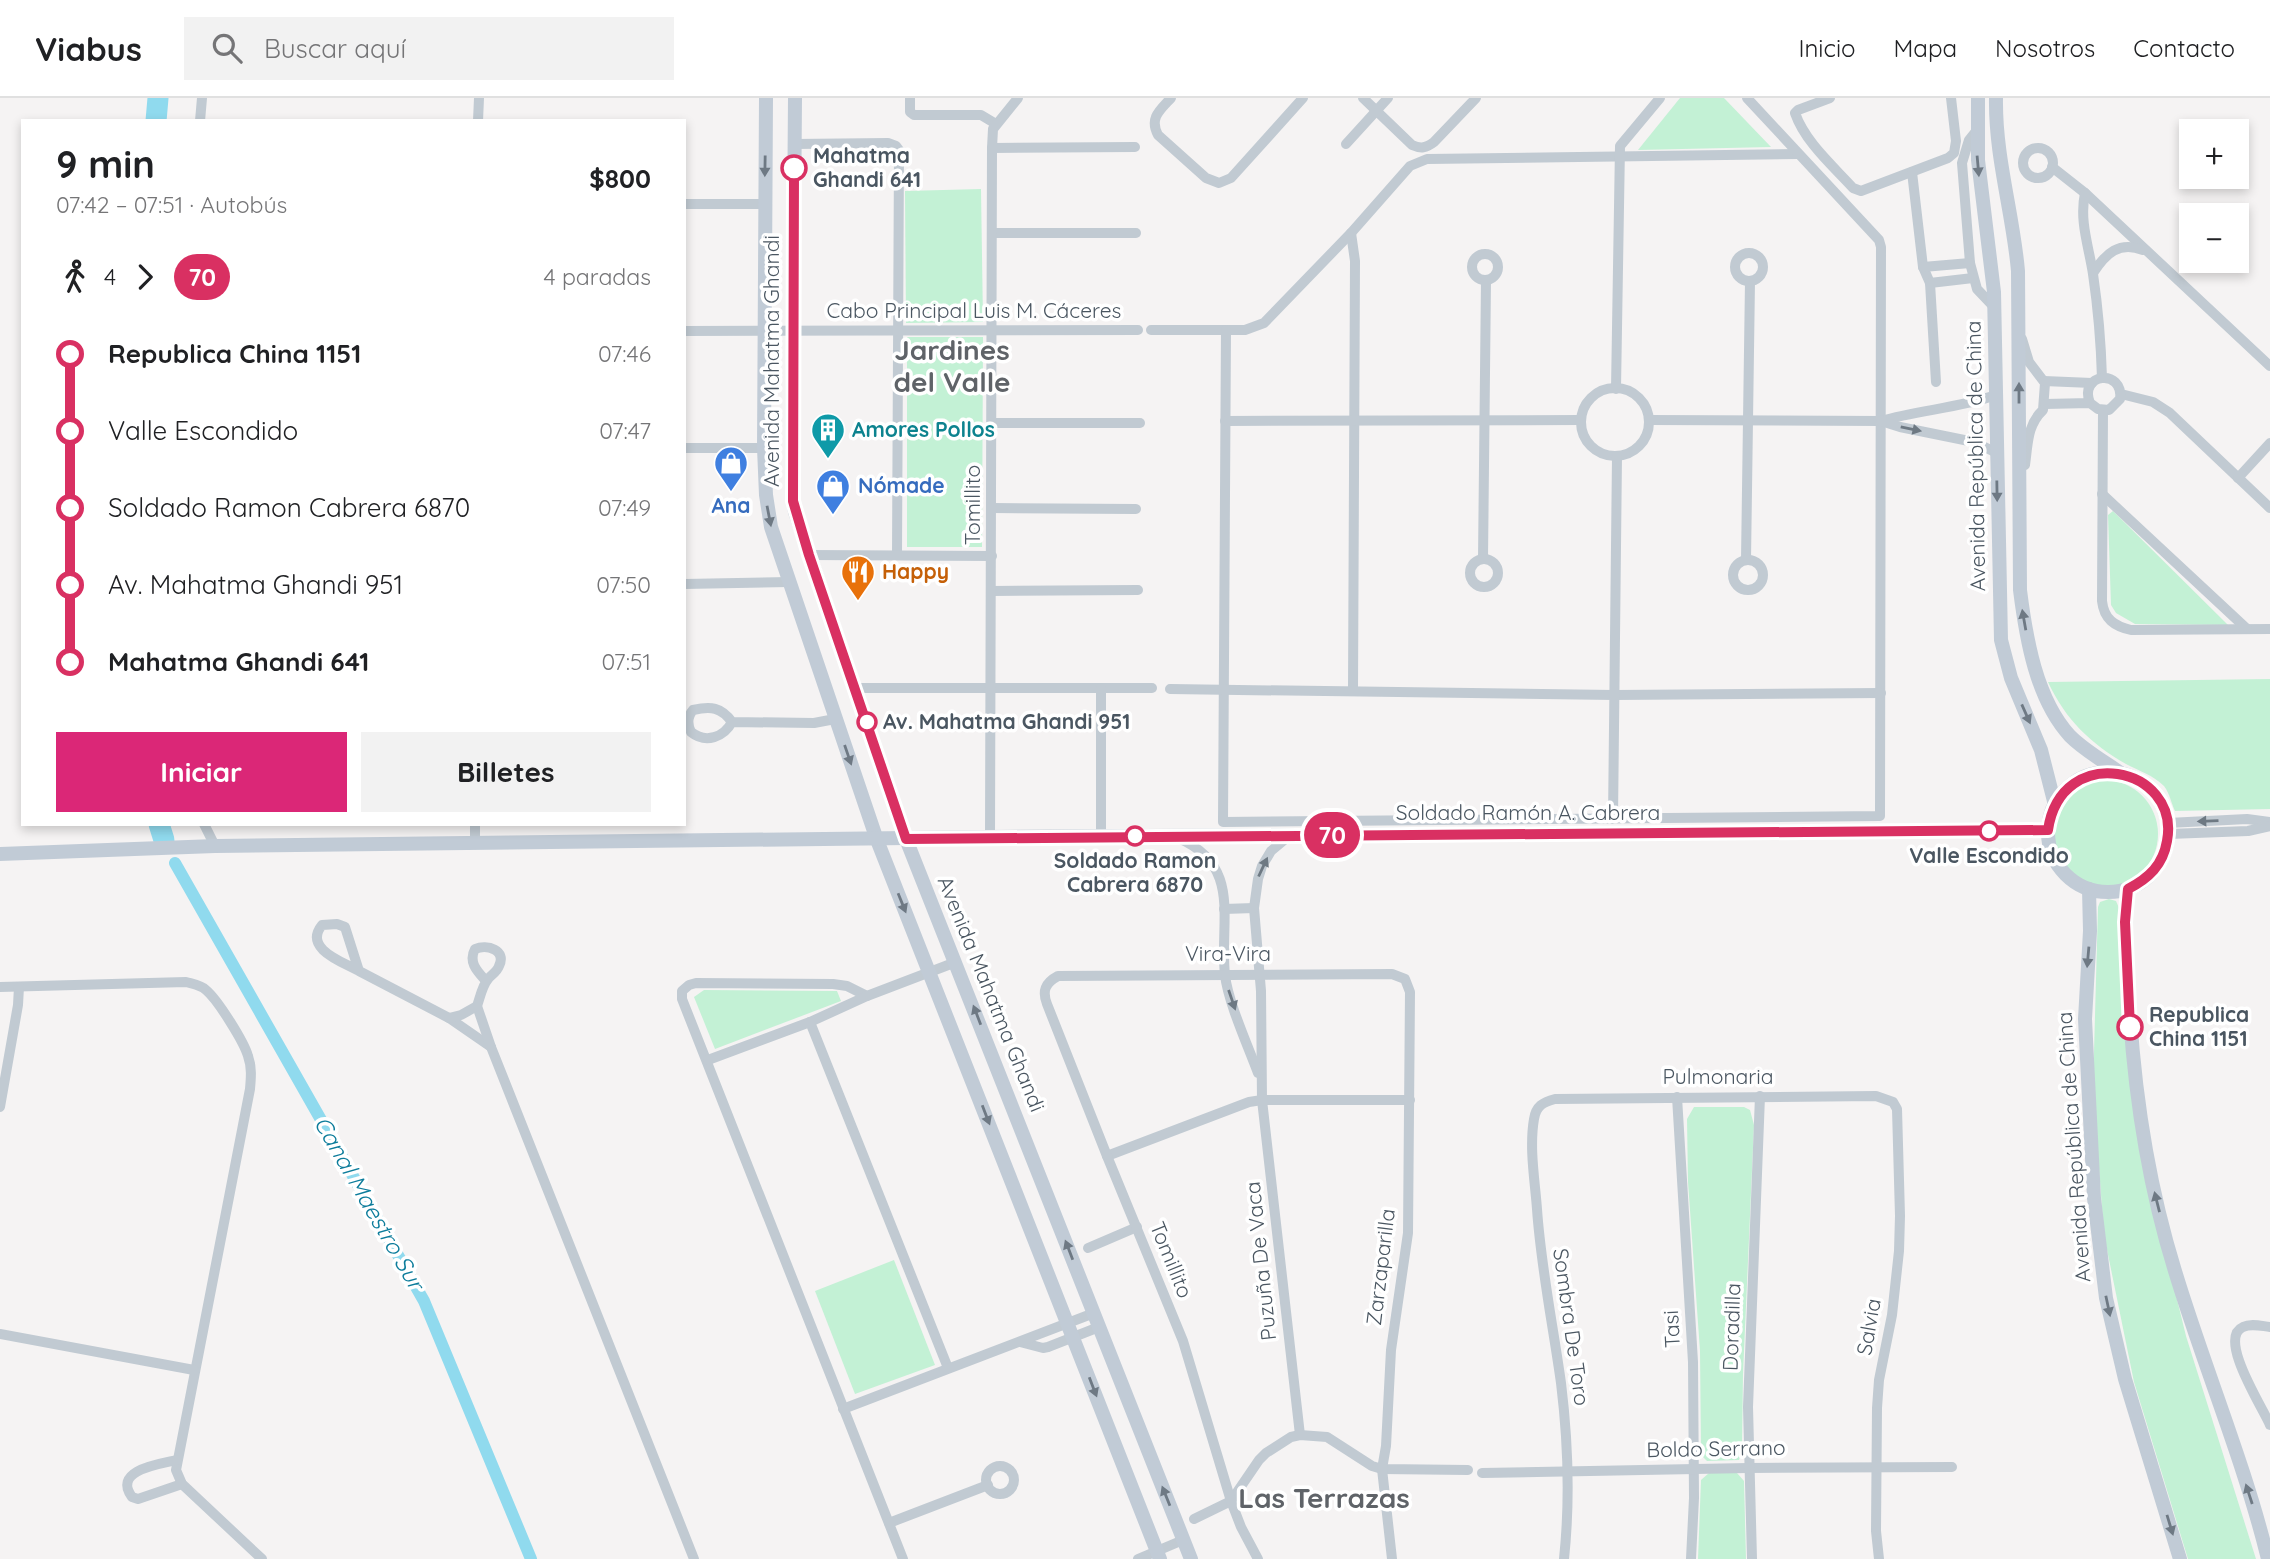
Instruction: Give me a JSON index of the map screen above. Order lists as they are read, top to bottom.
{
  "streets": {
    "main road": ["Avenida Mahatma Ghandi", "Avenida República de China", "Soldado Ramón A. Cabrera"],
    "street": [
      "Cabo Principal Luis M. Cáceres",
      "Tomillito",
      "Vira-Vira",
      "Pulmonaria",
      "Puzuña De Vaca",
      "Zarzaparilla",
      "Sombra De Toro",
      "Doradilla",
      "Salvia",
      "Tasi",
      "Boldo Serrano"
    ]
  },
  "crossings": [
    ["Cabo Principal Luis M. Cáceres", "Avenida Mahatma Ghandi"],
    ["Cabo Principal Luis M. Cáceres", "Tomillito"],
    ["Avenida Mahatma Ghandi", "Soldado Ramón A. Cabrera"],
    ["Avenida República de China", "Soldado Ramón A. Cabrera"],
    ["Tomillito", "Soldado Ramón A. Cabrera"],
    ["Tomillito", "Vira-Vira"],
    ["Vira-Vira", "Zarzaparilla"],
    ["Pulmonaria", "Sombra De Toro"],
    ["Pulmonaria", "Doradilla"],
    ["Pulmonaria", "Salvia"],
    ["Pulmonaria", "Tasi"],
    ["Sombra De Toro", "Boldo Serrano"],
    ["Doradilla", "Boldo Serrano"],
    ["Salvia", "Boldo Serrano"],
    ["Tasi", "Boldo Serrano"]
  ],
  "districts": ["Jardines del Valle", "Las Terrazas"],
  "water": ["Canal Maestro Sur"],
  "places": {
    "other": [
      "Mahatma Ghandi 641",
      "Av. Mahatma Ghandi 951",
      "Valle Escondido",
      "Soldado Ramon Cabrera 6870",
      "Republica China 1151"
    ],
    "building": ["Amores Pollos"],
    "shop": ["Ana", "Nómade"],
    "restaurant": ["Happy"]
  },
  "lines": ["bus line 70"],
  "page": {
    "header": "Viabus",
    "search": "Buscar aquí",
    "nav": [
      "Inicio",
      "Mapa",
      "Nosotros",
      "Contacto"
    ],
    "on_map": "70",
    "map_buttons": ["+", "−"],
    "heading": ["9 min", "07:42 – 07:51 · Autobús", "$800"],
    "legs": ["4", "70", "4 paradas"],
    "list": [
      {
        "name": "Republica China 1151",
        "value": "07:46"
      },
      {
        "name": "Valle Escondido",
        "value": "07:47"
      },
      {
        "name": "Soldado Ramon Cabrera 6870",
        "value": "07:49"
      },
      {
        "name": "Av. Mahatma Ghandi 951",
        "value": "07:50"
      },
      {
        "name": "Mahatma Ghandi 641",
        "value": "07:51"
      }
    ],
    "buttons": ["Iniciar", "Billetes"]
  }
}
